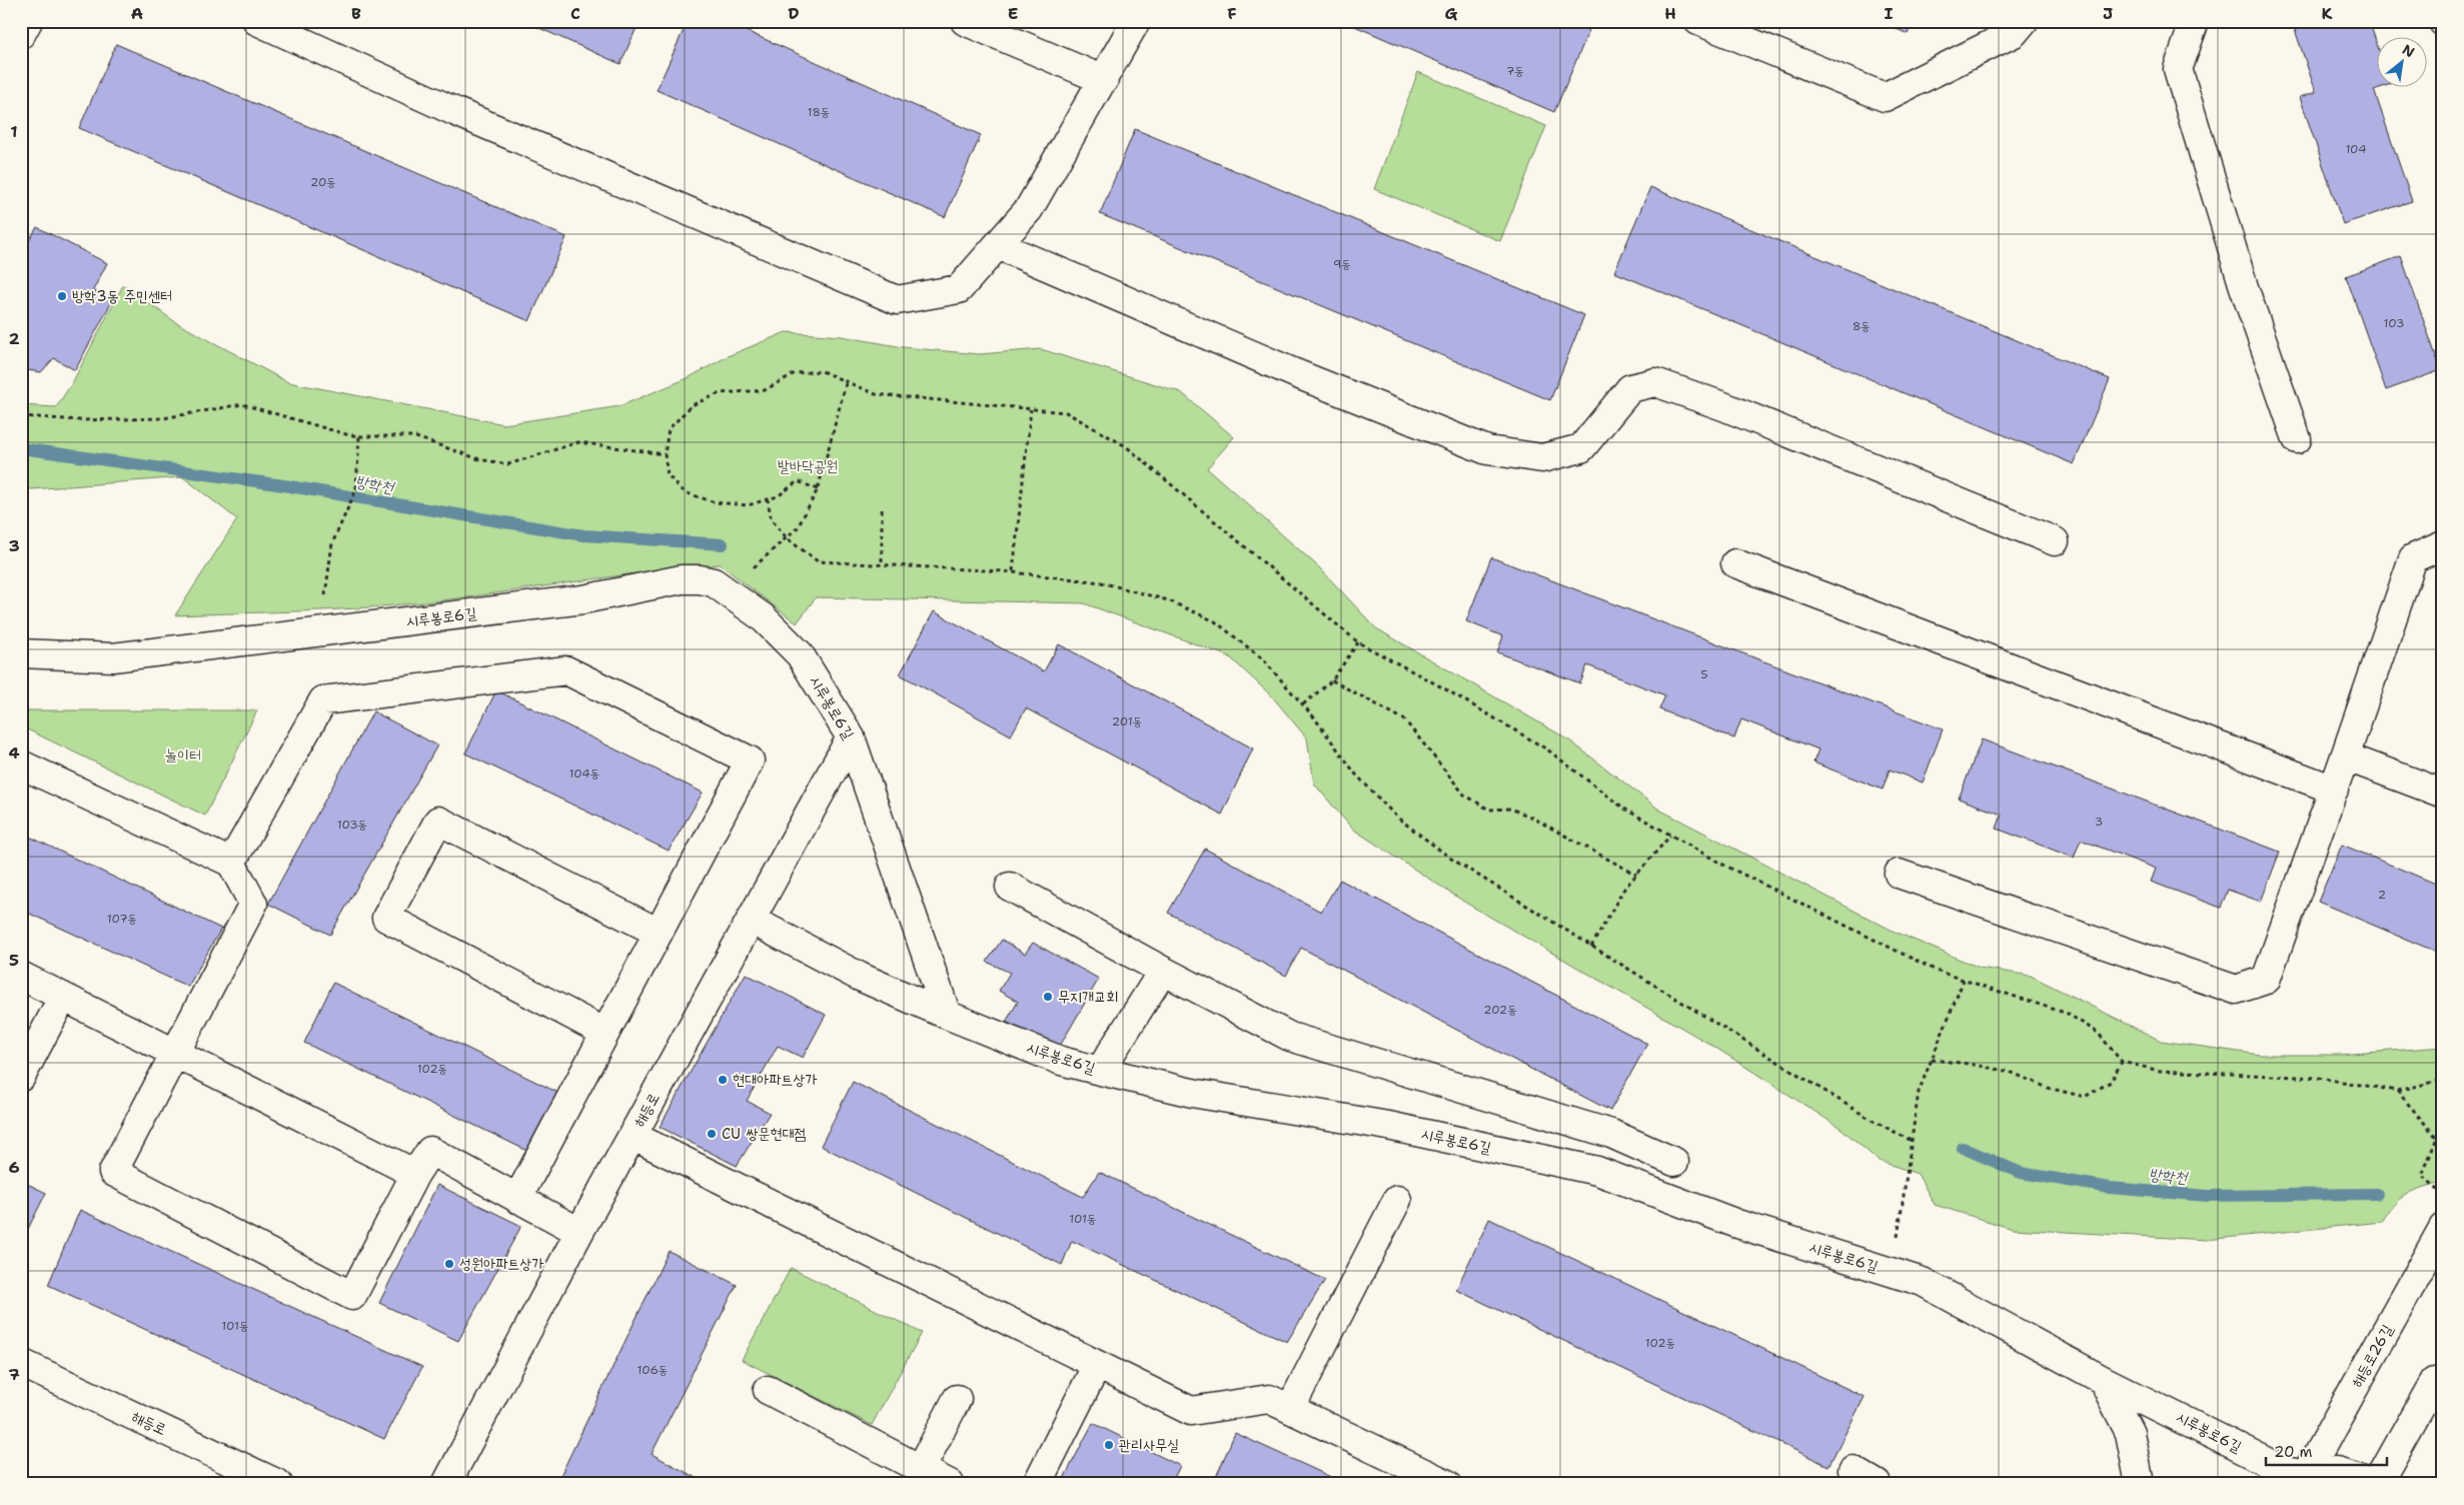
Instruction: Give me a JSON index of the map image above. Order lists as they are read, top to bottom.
{
  "streets": {
    "street": ["시루봉로6길", "해등로", "해등로26길"]
  },
  "crossings": [
    ["시루봉로6길", "해등로"],
    ["시루봉로6길", "해등로26길"]
  ],
  "water": ["방학천"],
  "parks": ["발바닥공원", "놀이터"],
  "places": [
    "방학3동 주민센터",
    "무지개교회",
    "현대아파트상가",
    "CU 쌍문현대점",
    "성원아파트상가",
    "관리사무실"
  ],
  "house_numbers": [
    "7동",
    "18동",
    "104",
    "20동",
    "9동",
    "103",
    "8동",
    "5",
    "201동",
    "104동",
    "3",
    "103동",
    "2",
    "107동",
    "202동",
    "102동",
    "101동",
    "101동",
    "102동",
    "106동"
  ],
  "scale_bar": "20 m",
  "north": "top right",
  "grid": {
    "columns": [
      "A",
      "B",
      "C",
      "D",
      "E",
      "F",
      "G",
      "H",
      "I",
      "J",
      "K"
    ],
    "rows": [
      "1",
      "2",
      "3",
      "4",
      "5",
      "6",
      "7"
    ]
  }
}
